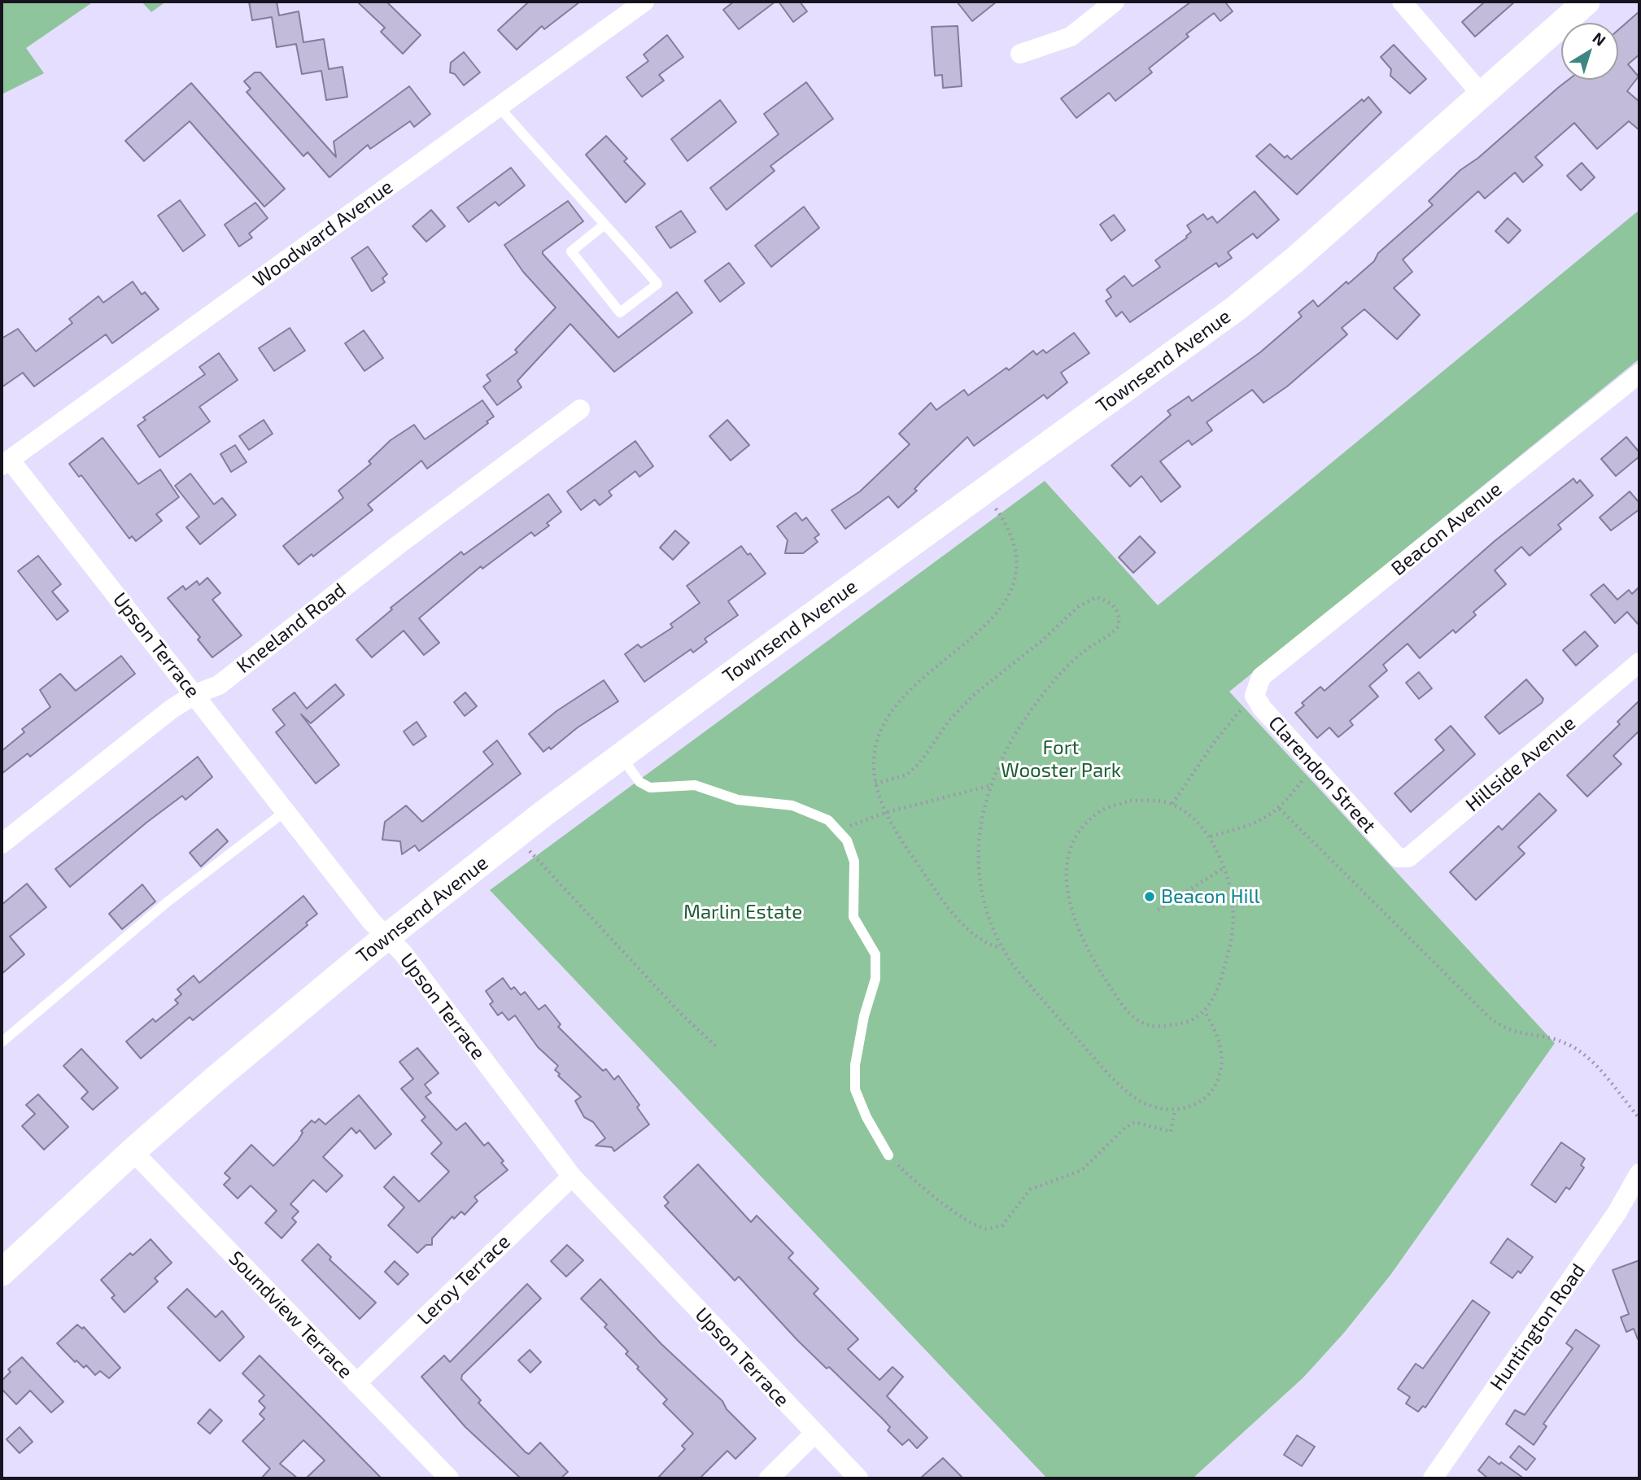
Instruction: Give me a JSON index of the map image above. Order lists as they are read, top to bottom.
{
  "streets": {
    "main road": ["Townsend Avenue"],
    "street": [
      "Woodward Avenue",
      "Beacon Avenue",
      "Kneeland Road",
      "Upson Terrace",
      "Hillside Avenue",
      "Clarendon Street",
      "Leroy Terrace",
      "Soundview Terrace",
      "Huntington Road"
    ]
  },
  "crossings": [
    ["Woodward Avenue", "Upson Terrace"],
    ["Townsend Avenue", "Upson Terrace"],
    ["Townsend Avenue", "Soundview Terrace"],
    ["Beacon Avenue", "Clarendon Street"],
    ["Kneeland Road", "Upson Terrace"],
    ["Upson Terrace", "Leroy Terrace"],
    ["Hillside Avenue", "Clarendon Street"],
    ["Leroy Terrace", "Soundview Terrace"]
  ],
  "parks": ["Fort Wooster Park", "Marlin Estate"],
  "places": ["Beacon Hill"],
  "north": "top right"
}
